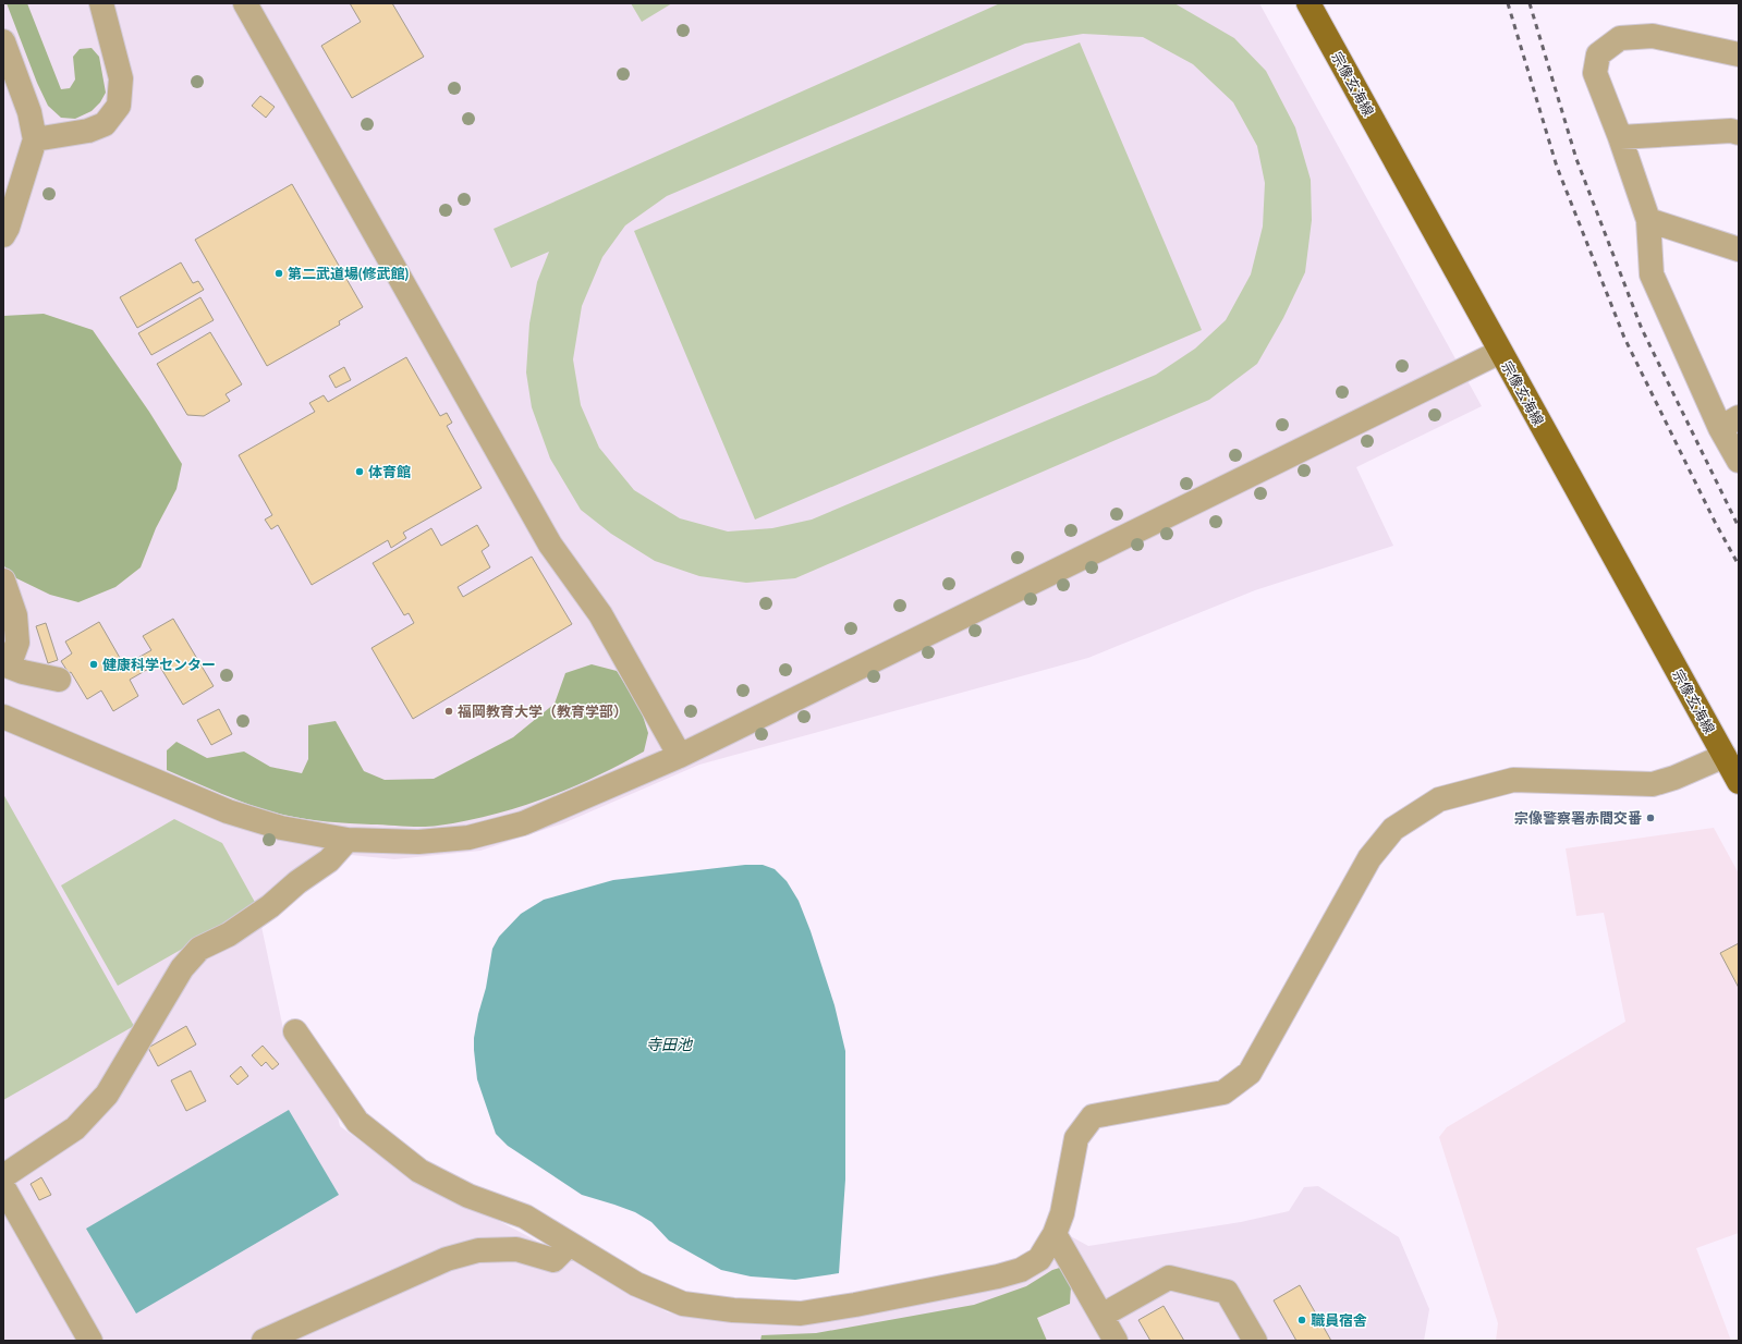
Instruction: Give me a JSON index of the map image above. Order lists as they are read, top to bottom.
{
  "streets": {
    "main road": ["宗像玄海線"]
  },
  "water": ["寺田池"],
  "places": [
    "第二武道場(修武館)",
    "体育館",
    "健康科学センター",
    "福岡教育大学（教育学部）",
    "宗像警察署赤間交番",
    "職員宿舎"
  ]
}
